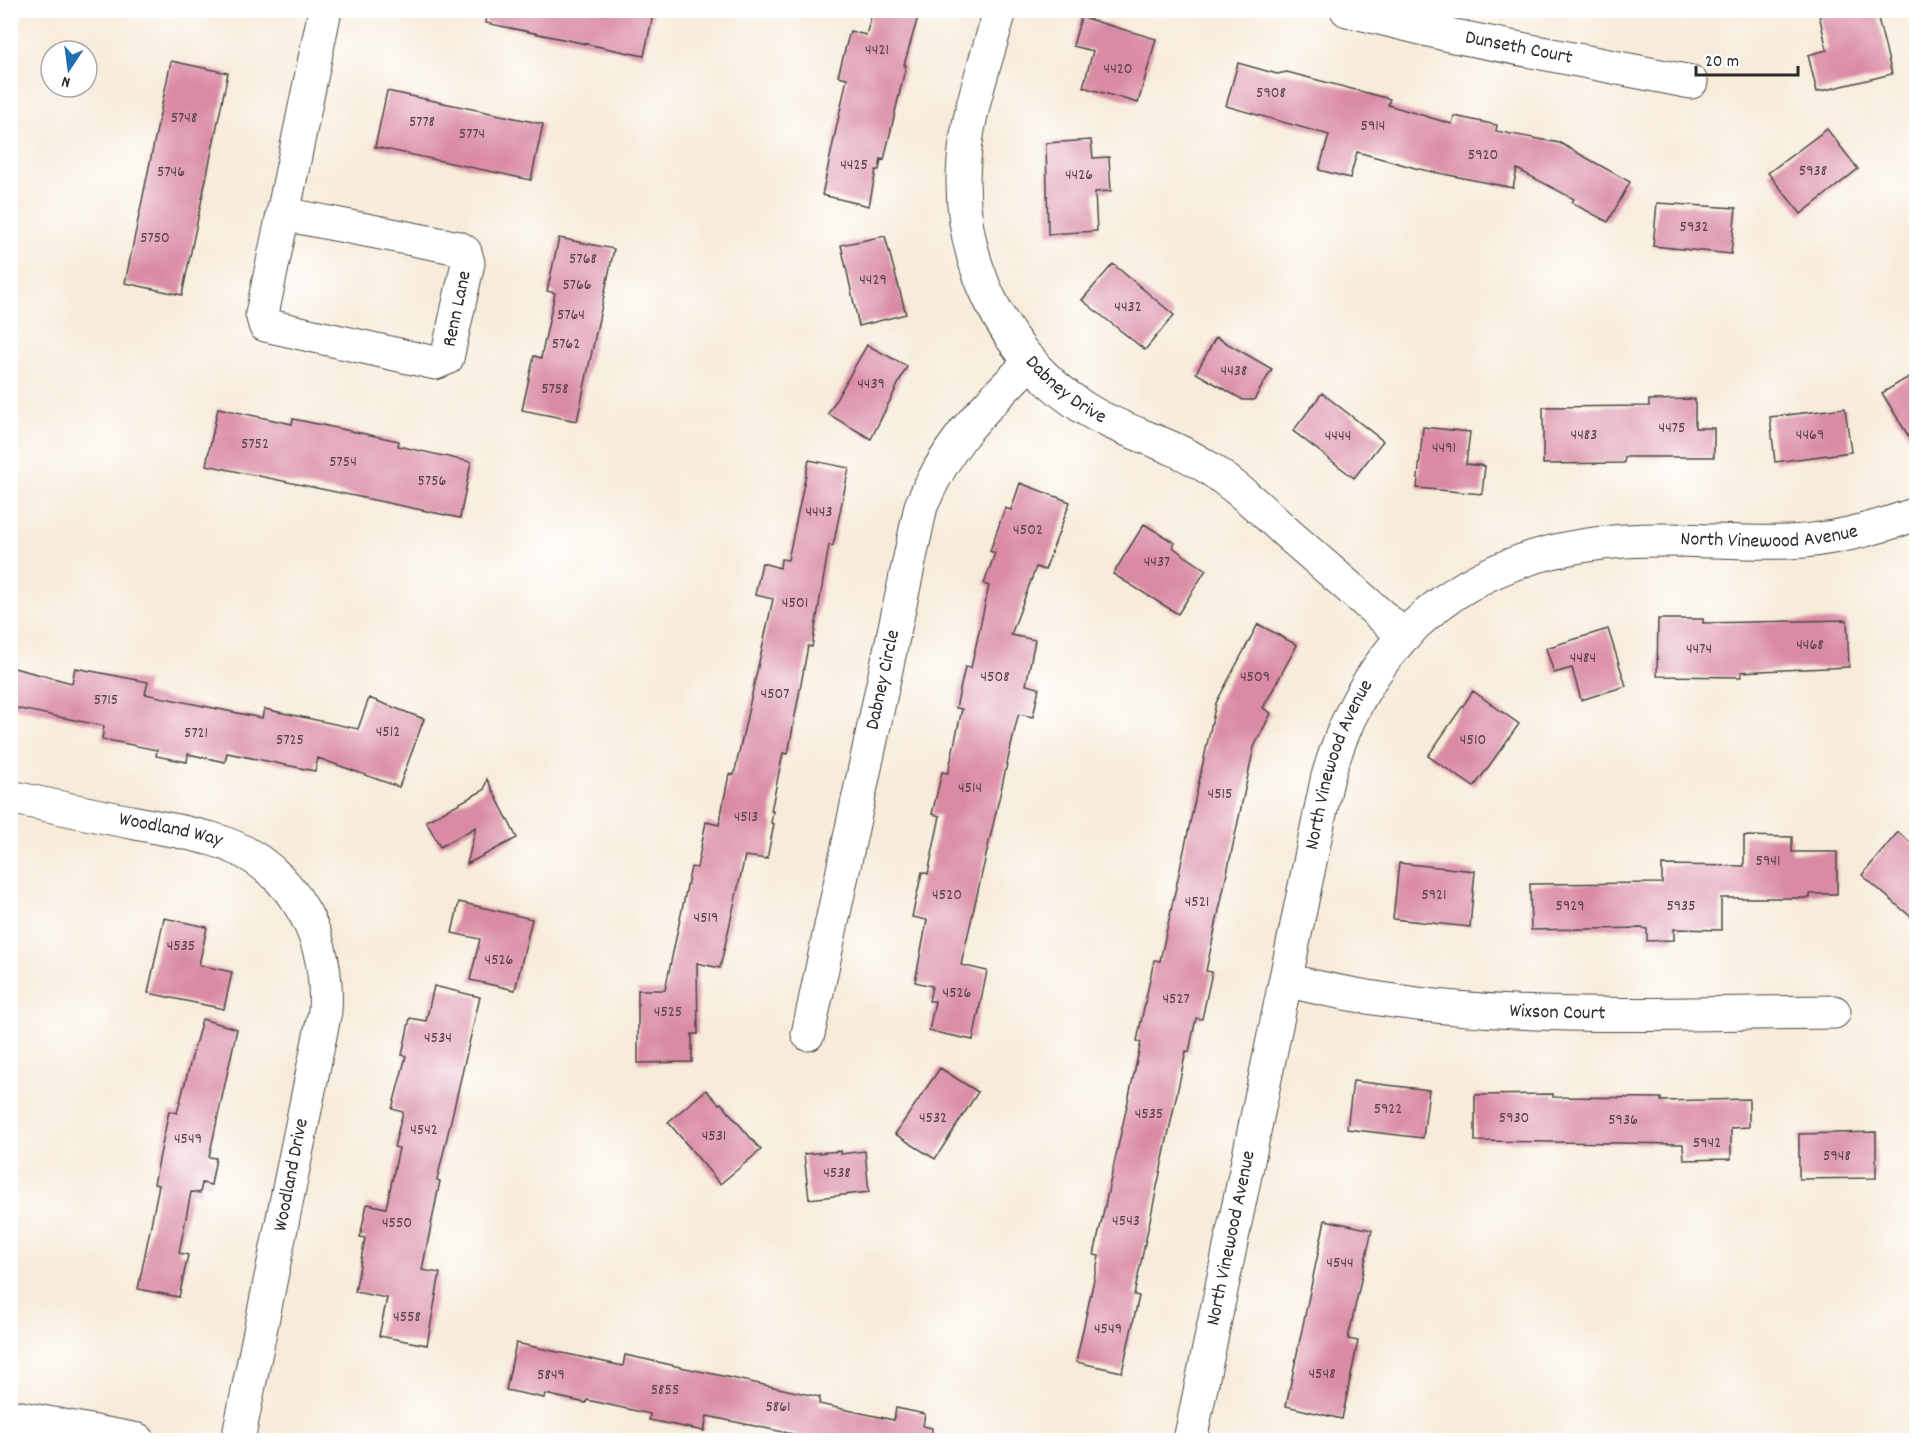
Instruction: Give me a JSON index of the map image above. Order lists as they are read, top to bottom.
{
  "streets": {
    "street": [
      "Dunseth Court",
      "Renn Lane",
      "Dabney Drive",
      "North Vinewood Avenue",
      "Dabney Circle",
      "Woodland Way",
      "Wixson Court",
      "Woodland Drive"
    ]
  },
  "crossings": [
    ["Dabney Drive", "North Vinewood Avenue"],
    ["Dabney Drive", "Dabney Circle"],
    ["North Vinewood Avenue", "Wixson Court"],
    ["Woodland Way", "Woodland Drive"]
  ],
  "house_numbers": [
    "4421",
    "4420",
    "5908",
    "5748",
    "5778",
    "5914",
    "5774",
    "5920",
    "4425",
    "5938",
    "5746",
    "4426",
    "5932",
    "5750",
    "5768",
    "4429",
    "5766",
    "4432",
    "5764",
    "5762",
    "4438",
    "4439",
    "5758",
    "4475",
    "4483",
    "4469",
    "4444",
    "5752",
    "4491",
    "5754",
    "5756",
    "4443",
    "4502",
    "4437",
    "4501",
    "4468",
    "4474",
    "4484",
    "4508",
    "4509",
    "4507",
    "5715",
    "4512",
    "5721",
    "5725",
    "4510",
    "4514",
    "4515",
    "4513",
    "5941",
    "4520",
    "5921",
    "4521",
    "5929",
    "5935",
    "4519",
    "4535",
    "4526",
    "4526",
    "4527",
    "4525",
    "4534",
    "5922",
    "4535",
    "4532",
    "5930",
    "5936",
    "4542",
    "4531",
    "4549",
    "5942",
    "5948",
    "4538",
    "4543",
    "4550",
    "4544",
    "4558",
    "4549",
    "4548",
    "5849",
    "5855",
    "5861"
  ],
  "scale_bar": "20 m",
  "north": "bottom"
}
